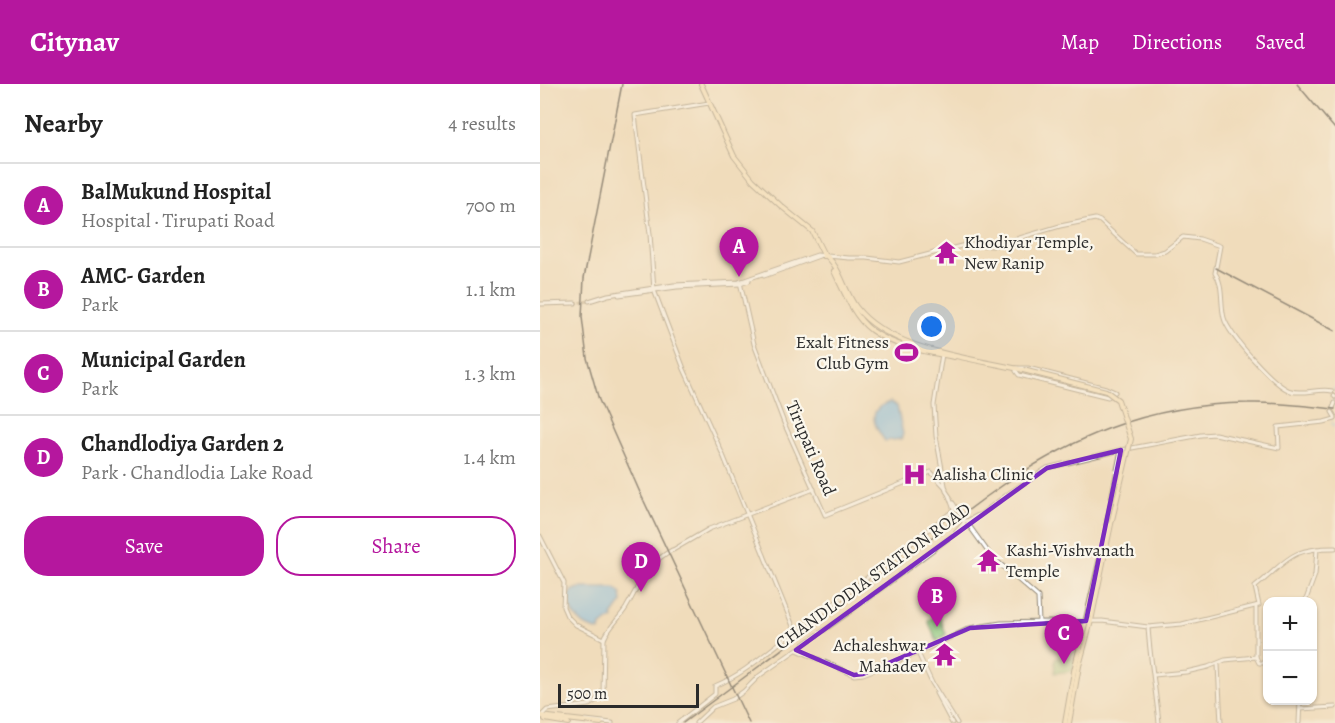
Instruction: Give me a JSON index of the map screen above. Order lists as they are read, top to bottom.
{
  "streets": {
    "street": ["Tirupati Road", "CHANDLODIA STATION ROAD"]
  },
  "places": {
    "temple": ["Khodiyar Temple, New Ranip", "Kashi-Vishvanath Temple", "Achaleshwar Mahadev"],
    "sports": ["Exalt Fitness Club Gym"],
    "hospital": ["Aalisha Clinic"]
  },
  "scale_bar": "500 m",
  "page": {
    "header": "Citynav",
    "nav": ["Map", "Directions", "Saved"],
    "heading": ["Nearby", "4 results"],
    "list": [
      {
        "mark": "A",
        "name": "BalMukund Hospital",
        "note": "Hospital · Tirupati Road",
        "value": "700 m"
      },
      {
        "mark": "B",
        "name": "AMC- Garden",
        "note": "Park",
        "value": "1.1 km"
      },
      {
        "mark": "C",
        "name": "Municipal Garden",
        "note": "Park",
        "value": "1.3 km"
      },
      {
        "mark": "D",
        "name": "Chandlodiya Garden 2",
        "note": "Park · Chandlodia Lake Road",
        "value": "1.4 km"
      }
    ],
    "pins": [
      "A",
      "D",
      "B",
      "C"
    ],
    "buttons": ["Save", "Share"],
    "map_buttons": ["+", "−"],
    "scale": "500 m"
  }
}
